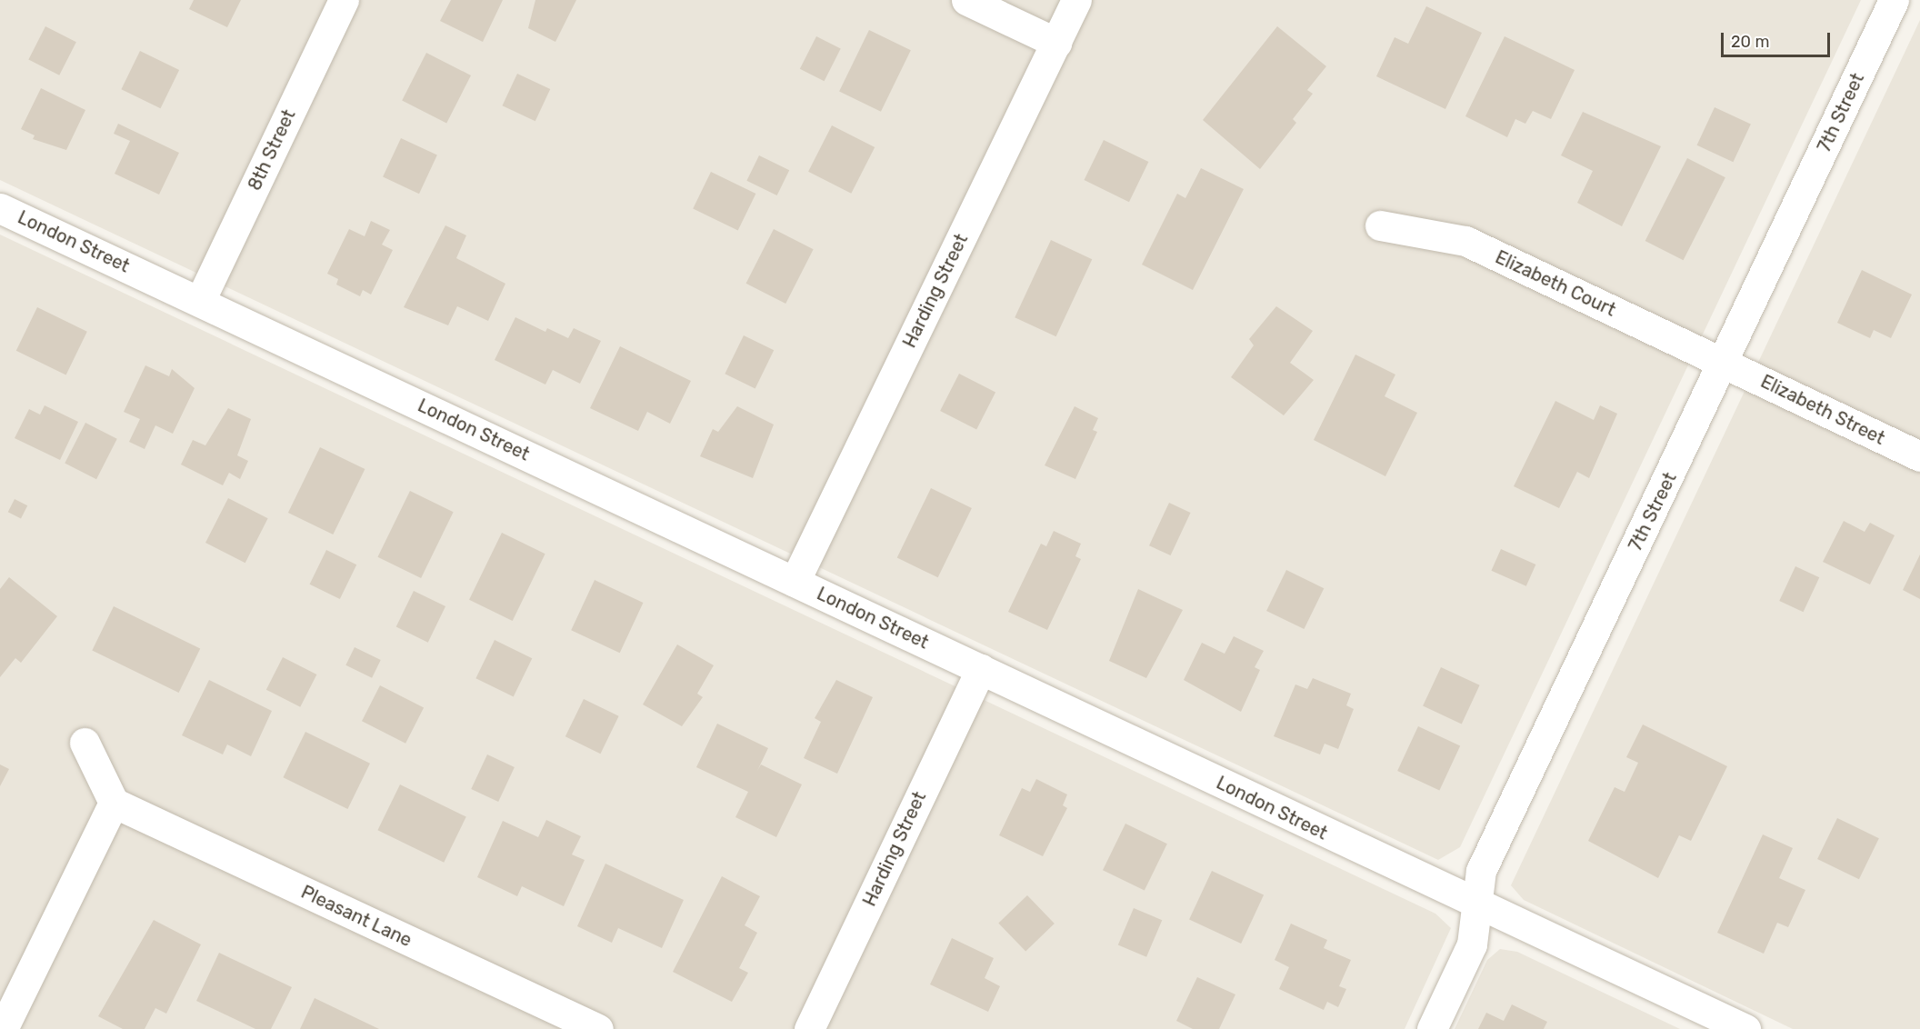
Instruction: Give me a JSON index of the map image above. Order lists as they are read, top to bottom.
{
  "streets": {
    "street": [
      "7th Street",
      "8th Street",
      "London Street",
      "Elizabeth Court",
      "Harding Street",
      "Elizabeth Street",
      "Pleasant Lane"
    ]
  },
  "crossings": [
    ["7th Street", "London Street"],
    ["7th Street", "Elizabeth Court"],
    ["7th Street", "Elizabeth Street"],
    ["8th Street", "London Street"],
    ["London Street", "Harding Street"],
    ["Elizabeth Court", "Elizabeth Street"]
  ],
  "scale_bar": "20 m"
}
